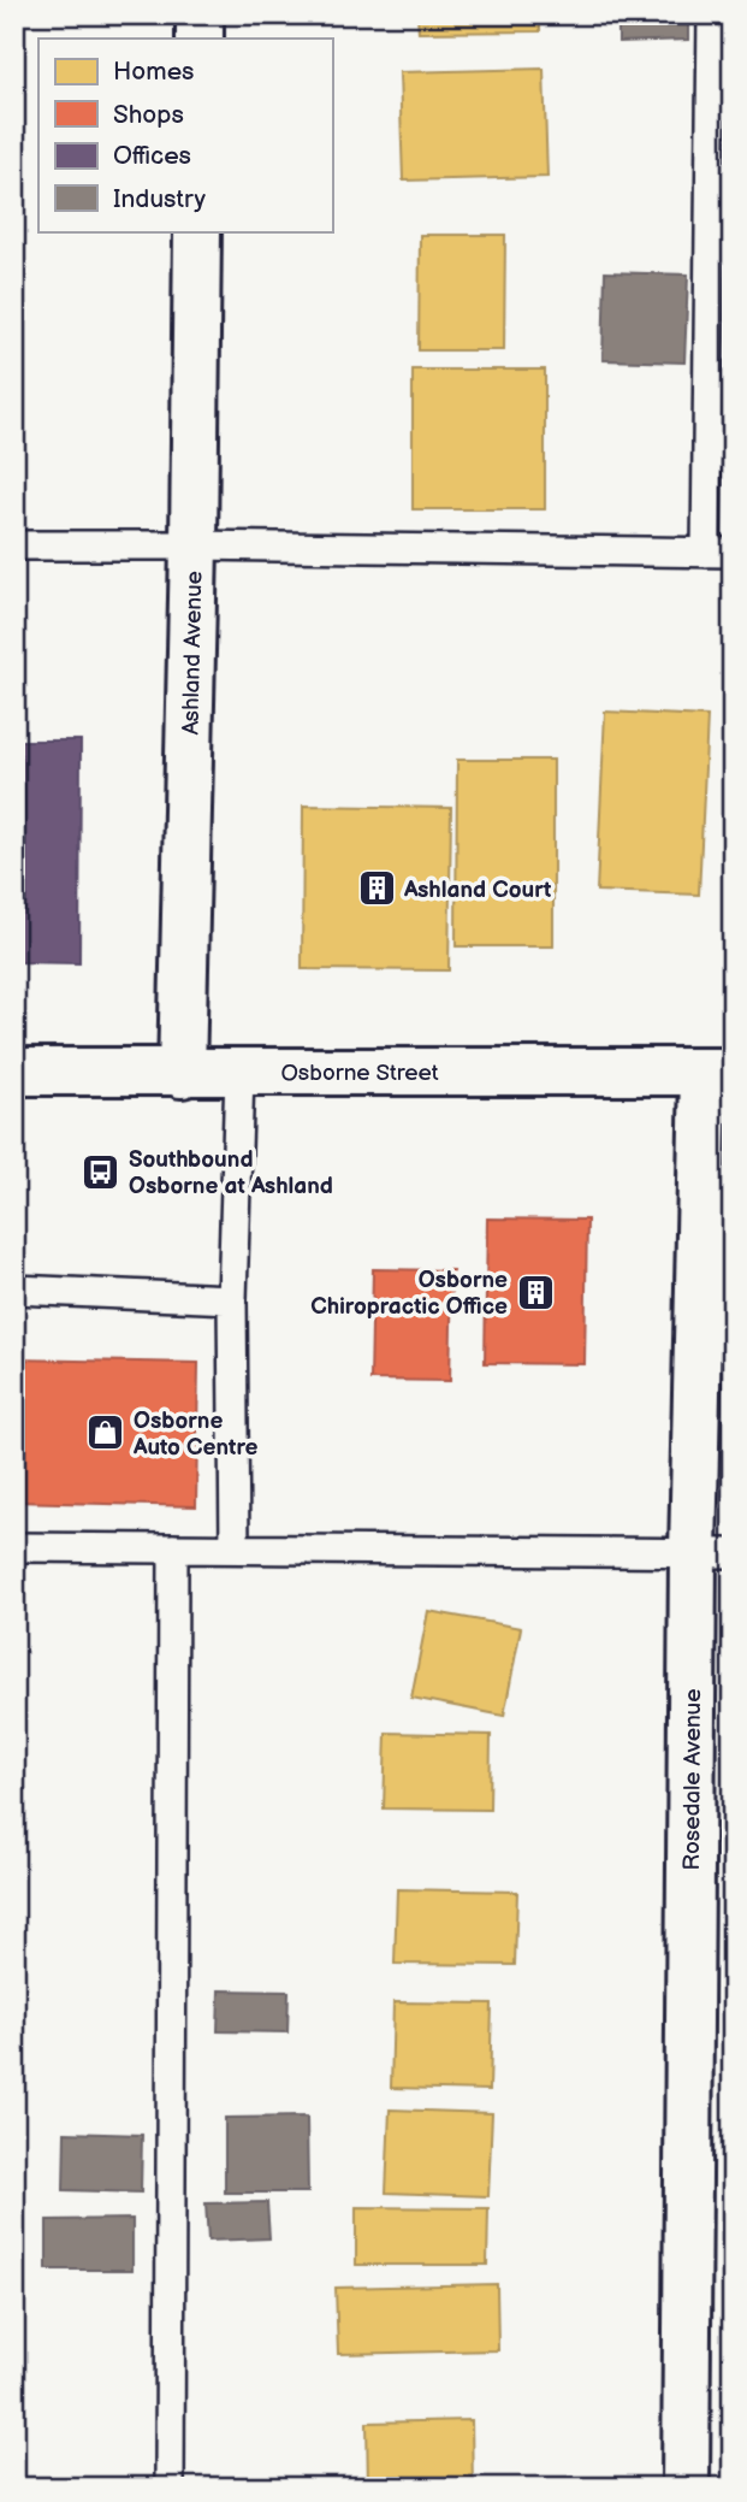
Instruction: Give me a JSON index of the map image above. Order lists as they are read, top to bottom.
{
  "streets": {
    "street": ["Ashland Avenue", "Osborne Street", "Rosedale Avenue"]
  },
  "crossings": [
    ["Ashland Avenue", "Osborne Street"],
    ["Osborne Street", "Rosedale Avenue"]
  ],
  "places": {
    "building": ["Ashland Court", "Osborne Chiropractic Office"],
    "bus stop": ["Southbound Osborne at Ashland"],
    "shop": ["Osborne Auto Centre"]
  },
  "legend": [
    "Homes",
    "Shops",
    "Offices",
    "Industry"
  ]
}
